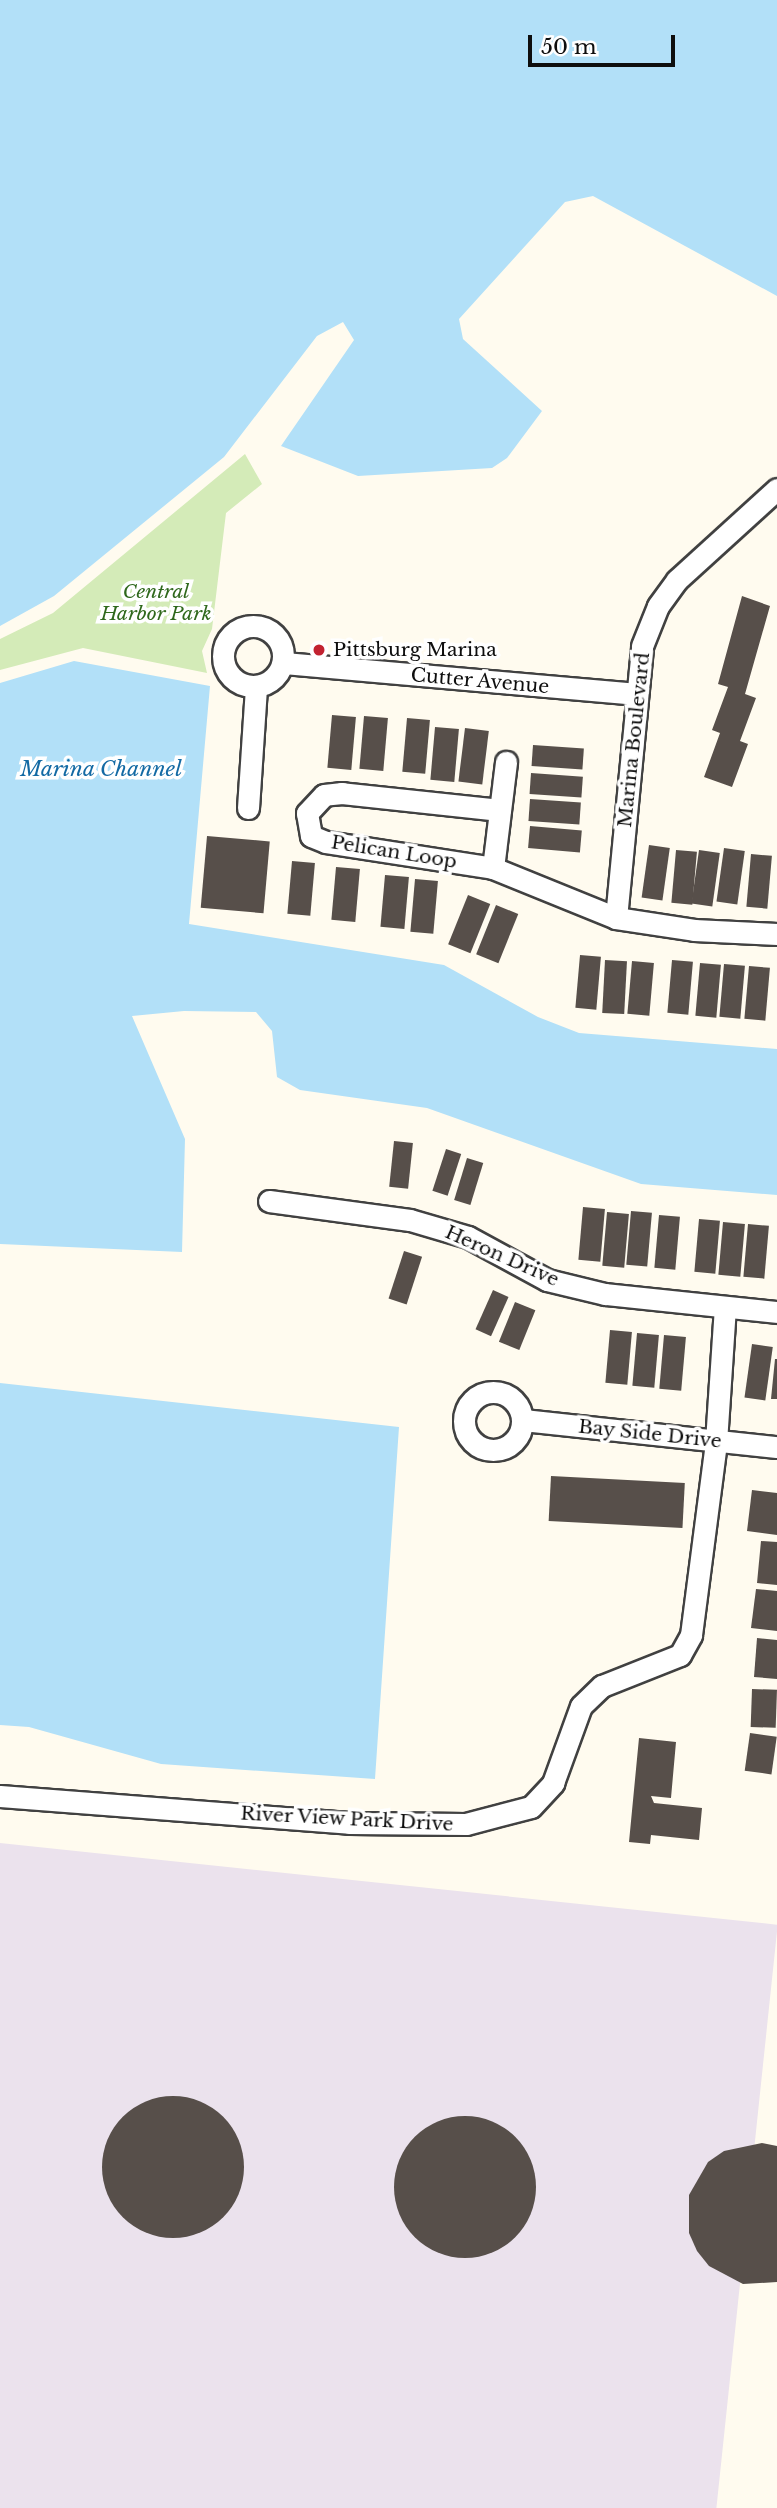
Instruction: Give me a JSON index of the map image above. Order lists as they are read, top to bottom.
{
  "streets": {
    "street": [
      "Cutter Avenue",
      "Marina Boulevard",
      "Pelican Loop",
      "Heron Drive",
      "Bay Side Drive",
      "River View Park Drive"
    ]
  },
  "crossings": [
    ["Cutter Avenue", "Marina Boulevard"],
    ["Marina Boulevard", "Pelican Loop"],
    ["Heron Drive", "River View Park Drive"],
    ["Bay Side Drive", "River View Park Drive"]
  ],
  "water": ["Marina Channel"],
  "parks": ["Central Harbor Park"],
  "places": ["Pittsburg Marina"],
  "scale_bar": "50 m"
}
